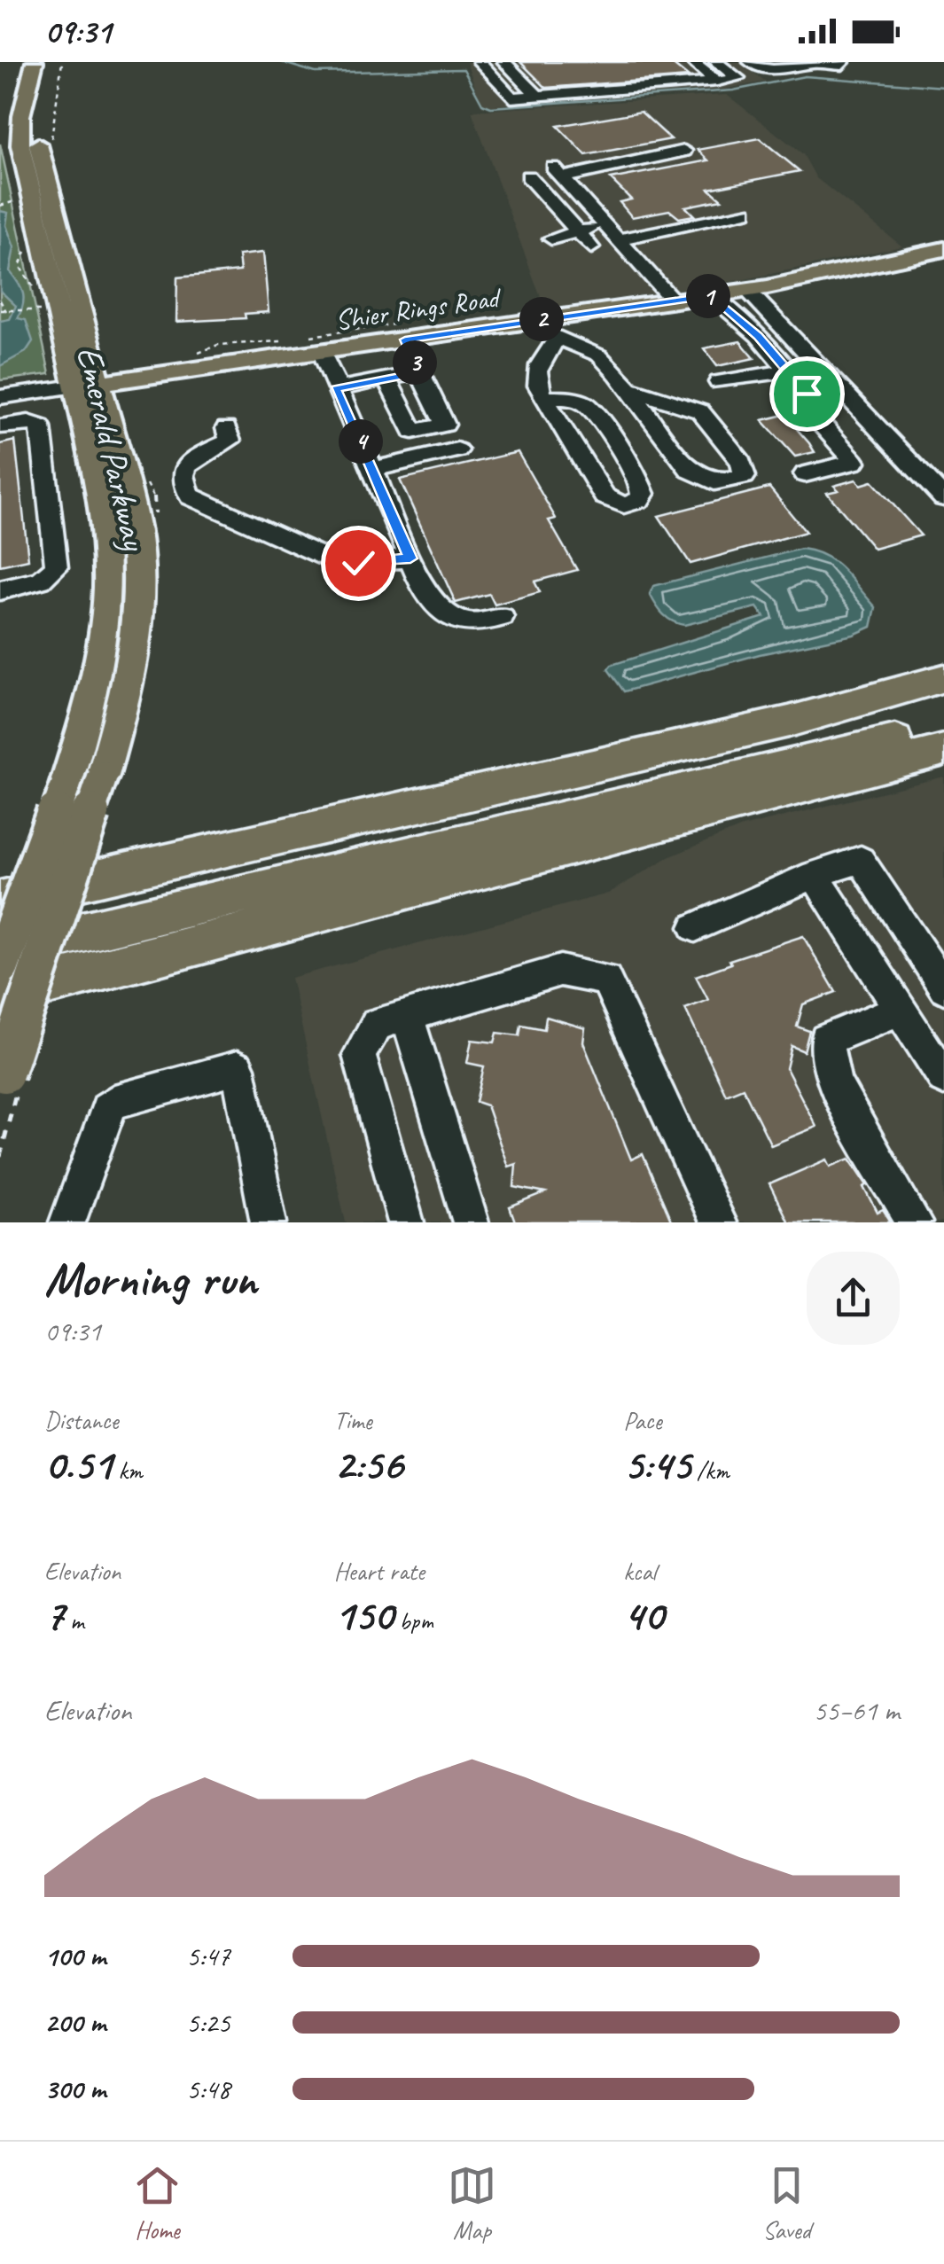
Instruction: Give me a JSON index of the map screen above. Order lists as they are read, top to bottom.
{
  "streets": {
    "main road": ["Shier Rings Road", "Emerald Parkway"]
  },
  "crossings": [
    ["Shier Rings Road", "Emerald Parkway"]
  ],
  "page": {
    "status": "09:31",
    "pins": [
      "1",
      "2",
      "3",
      "4"
    ],
    "heading": ["Morning run", "09:31"],
    "stats": [
      ["Distance", "0.51 km"],
      ["Time", "2:56"],
      ["Pace", "5:45 /km"],
      ["Elevation", "7 m"],
      ["Heart rate", "150 bpm"],
      ["kcal", "40"]
    ],
    "chart": ["Elevation", "55–61 m"],
    "list": [
      {
        "name": "100 m",
        "note": "5:47"
      },
      {
        "name": "200 m",
        "note": "5:25"
      },
      {
        "name": "300 m",
        "note": "5:48"
      }
    ],
    "tabs": ["Home", "Map", "Saved"]
  }
}
